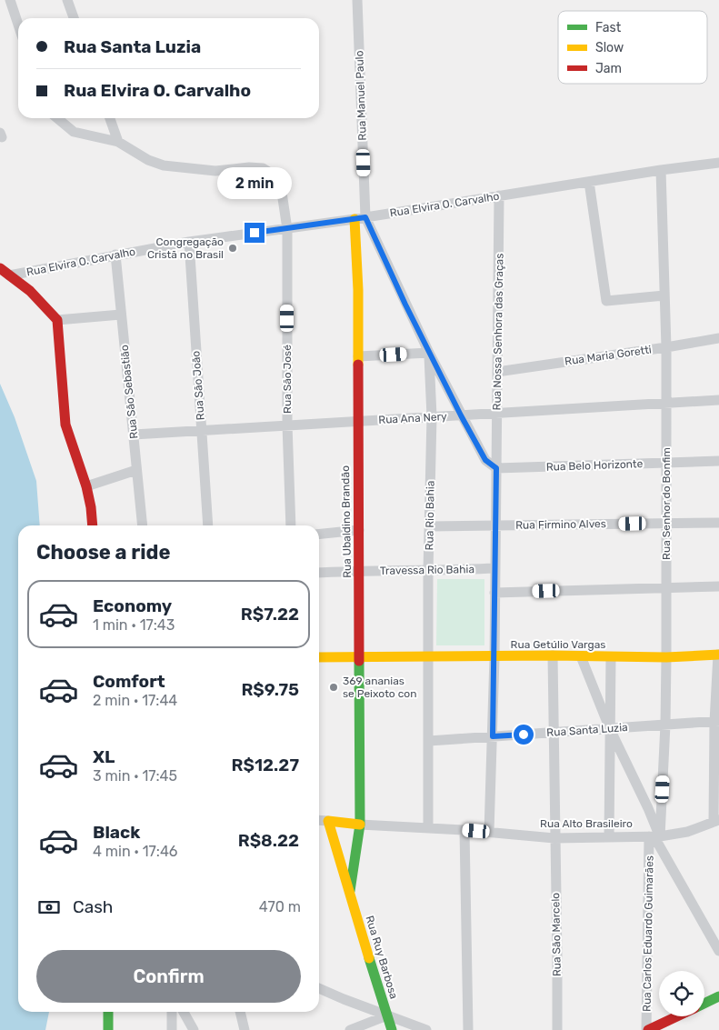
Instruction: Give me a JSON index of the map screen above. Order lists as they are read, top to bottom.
{
  "streets": {
    "street": [
      "Rua Manuel Paulo",
      "Rua Elvira O. Carvalho",
      "Rua Nossa Senhora das Graças",
      "Rua Maria Goretti",
      "Rua São José",
      "Rua São João",
      "Rua São Sebastião",
      "Rua Ana Nery",
      "Rua Belo Horizonte",
      "Rua Senhor do Bonfim",
      "Rua Rio Bahia",
      "Rua Ubaldino Brandão",
      "Rua Firmino Alves",
      "Travessa Rio Bahia",
      "Rua Getúlio Vargas",
      "Rua Santa Luzia",
      "Rua Alto Brasileiro",
      "Rua Carlos Eduardo Guimarães",
      "Rua São Marcelo",
      "Rua Ruy Barbosa"
    ]
  },
  "crossings": [
    ["Rua Manuel Paulo", "Rua Elvira O. Carvalho"],
    ["Rua Manuel Paulo", "Rua Rio Bahia"],
    ["Rua Elvira O. Carvalho", "Rua Nossa Senhora das Graças"],
    ["Rua Elvira O. Carvalho", "Rua São José"],
    ["Rua Elvira O. Carvalho", "Rua São João"],
    ["Rua Elvira O. Carvalho", "Rua São Sebastião"],
    ["Rua Elvira O. Carvalho", "Rua Senhor do Bonfim"],
    ["Rua Elvira O. Carvalho", "Rua Rio Bahia"],
    ["Rua Elvira O. Carvalho", "Rua Ubaldino Brandão"],
    ["Rua Nossa Senhora das Graças", "Rua Maria Goretti"],
    ["Rua Nossa Senhora das Graças", "Rua Ana Nery"],
    ["Rua Nossa Senhora das Graças", "Rua Belo Horizonte"],
    ["Rua Nossa Senhora das Graças", "Rua Firmino Alves"],
    ["Rua Nossa Senhora das Graças", "Travessa Rio Bahia"],
    ["Rua Nossa Senhora das Graças", "Rua Getúlio Vargas"],
    ["Rua Nossa Senhora das Graças", "Rua Santa Luzia"],
    ["Rua Nossa Senhora das Graças", "Rua Alto Brasileiro"],
    ["Rua Maria Goretti", "Rua Senhor do Bonfim"],
    ["Rua São José", "Rua Ana Nery"],
    ["Rua São João", "Rua Ana Nery"],
    ["Rua São Sebastião", "Rua Ana Nery"],
    ["Rua Ana Nery", "Rua Senhor do Bonfim"],
    ["Rua Ana Nery", "Rua Rio Bahia"],
    ["Rua Ana Nery", "Rua Ubaldino Brandão"],
    ["Rua Belo Horizonte", "Rua Senhor do Bonfim"],
    ["Rua Senhor do Bonfim", "Rua Firmino Alves"],
    ["Rua Senhor do Bonfim", "Rua Getúlio Vargas"],
    ["Rua Senhor do Bonfim", "Rua Santa Luzia"],
    ["Rua Senhor do Bonfim", "Rua Alto Brasileiro"],
    ["Rua Senhor do Bonfim", "Rua Carlos Eduardo Guimarães"],
    ["Rua Rio Bahia", "Rua Firmino Alves"],
    ["Rua Rio Bahia", "Travessa Rio Bahia"],
    ["Rua Rio Bahia", "Rua Getúlio Vargas"],
    ["Rua Rio Bahia", "Rua Santa Luzia"],
    ["Rua Rio Bahia", "Rua Alto Brasileiro"],
    ["Rua Ubaldino Brandão", "Travessa Rio Bahia"],
    ["Rua Ubaldino Brandão", "Rua Getúlio Vargas"],
    ["Rua Ubaldino Brandão", "Rua Alto Brasileiro"],
    ["Rua Ubaldino Brandão", "Rua Ruy Barbosa"],
    ["Rua Getúlio Vargas", "Rua São Marcelo"],
    ["Rua Santa Luzia", "Rua São Marcelo"],
    ["Rua Alto Brasileiro", "Rua Carlos Eduardo Guimarães"],
    ["Rua Alto Brasileiro", "Rua São Marcelo"],
    ["Rua Alto Brasileiro", "Rua Ruy Barbosa"]
  ],
  "places": ["Congregação Cristã no Brasil", "369 ananias se Peixoto con"],
  "legend": ["Fast", "Slow", "Jam"],
  "page": {
    "banner": ["Rua Santa Luzia", "Rua Elvira O. Carvalho"],
    "bubble": "2 min",
    "heading": "Choose a ride",
    "list": [
      {
        "name": "Economy",
        "note": "1 min · 17:43",
        "value": "R$7.22"
      },
      {
        "name": "Comfort",
        "note": "2 min · 17:44",
        "value": "R$9.75"
      },
      {
        "name": "XL",
        "note": "3 min · 17:45",
        "value": "R$12.27"
      },
      {
        "name": "Black",
        "note": "4 min · 17:46",
        "value": "R$8.22"
      }
    ],
    "pay": ["Cash", "470 m"],
    "buttons": "Confirm"
  }
}
